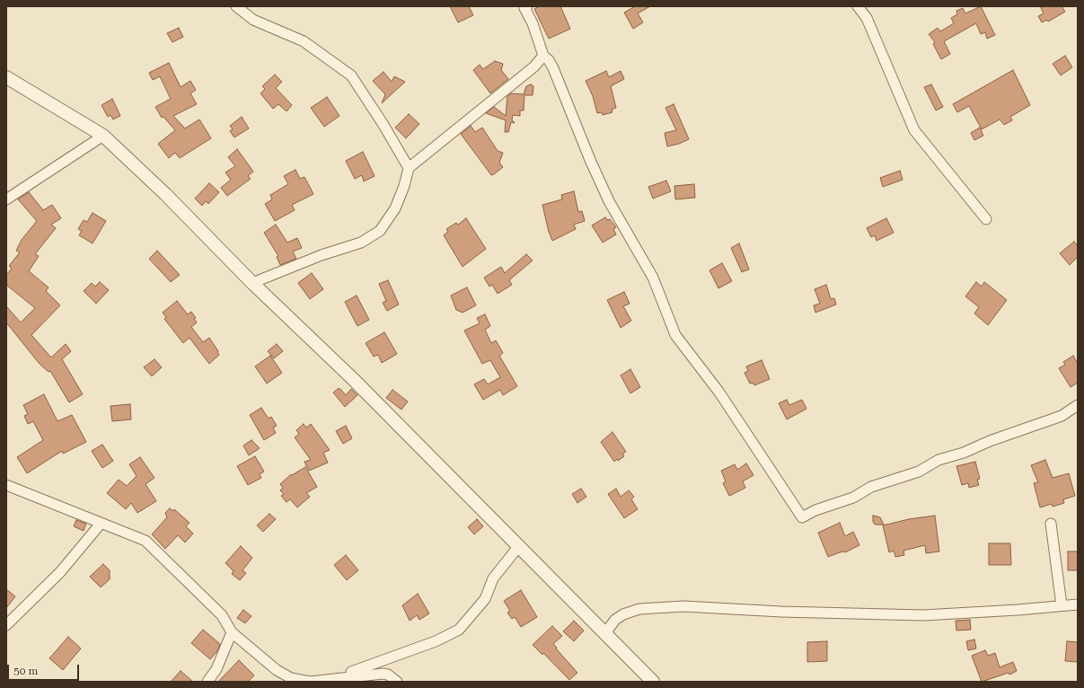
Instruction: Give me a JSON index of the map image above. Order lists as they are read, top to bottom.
{
  "scale_bar": "50 m"
}
